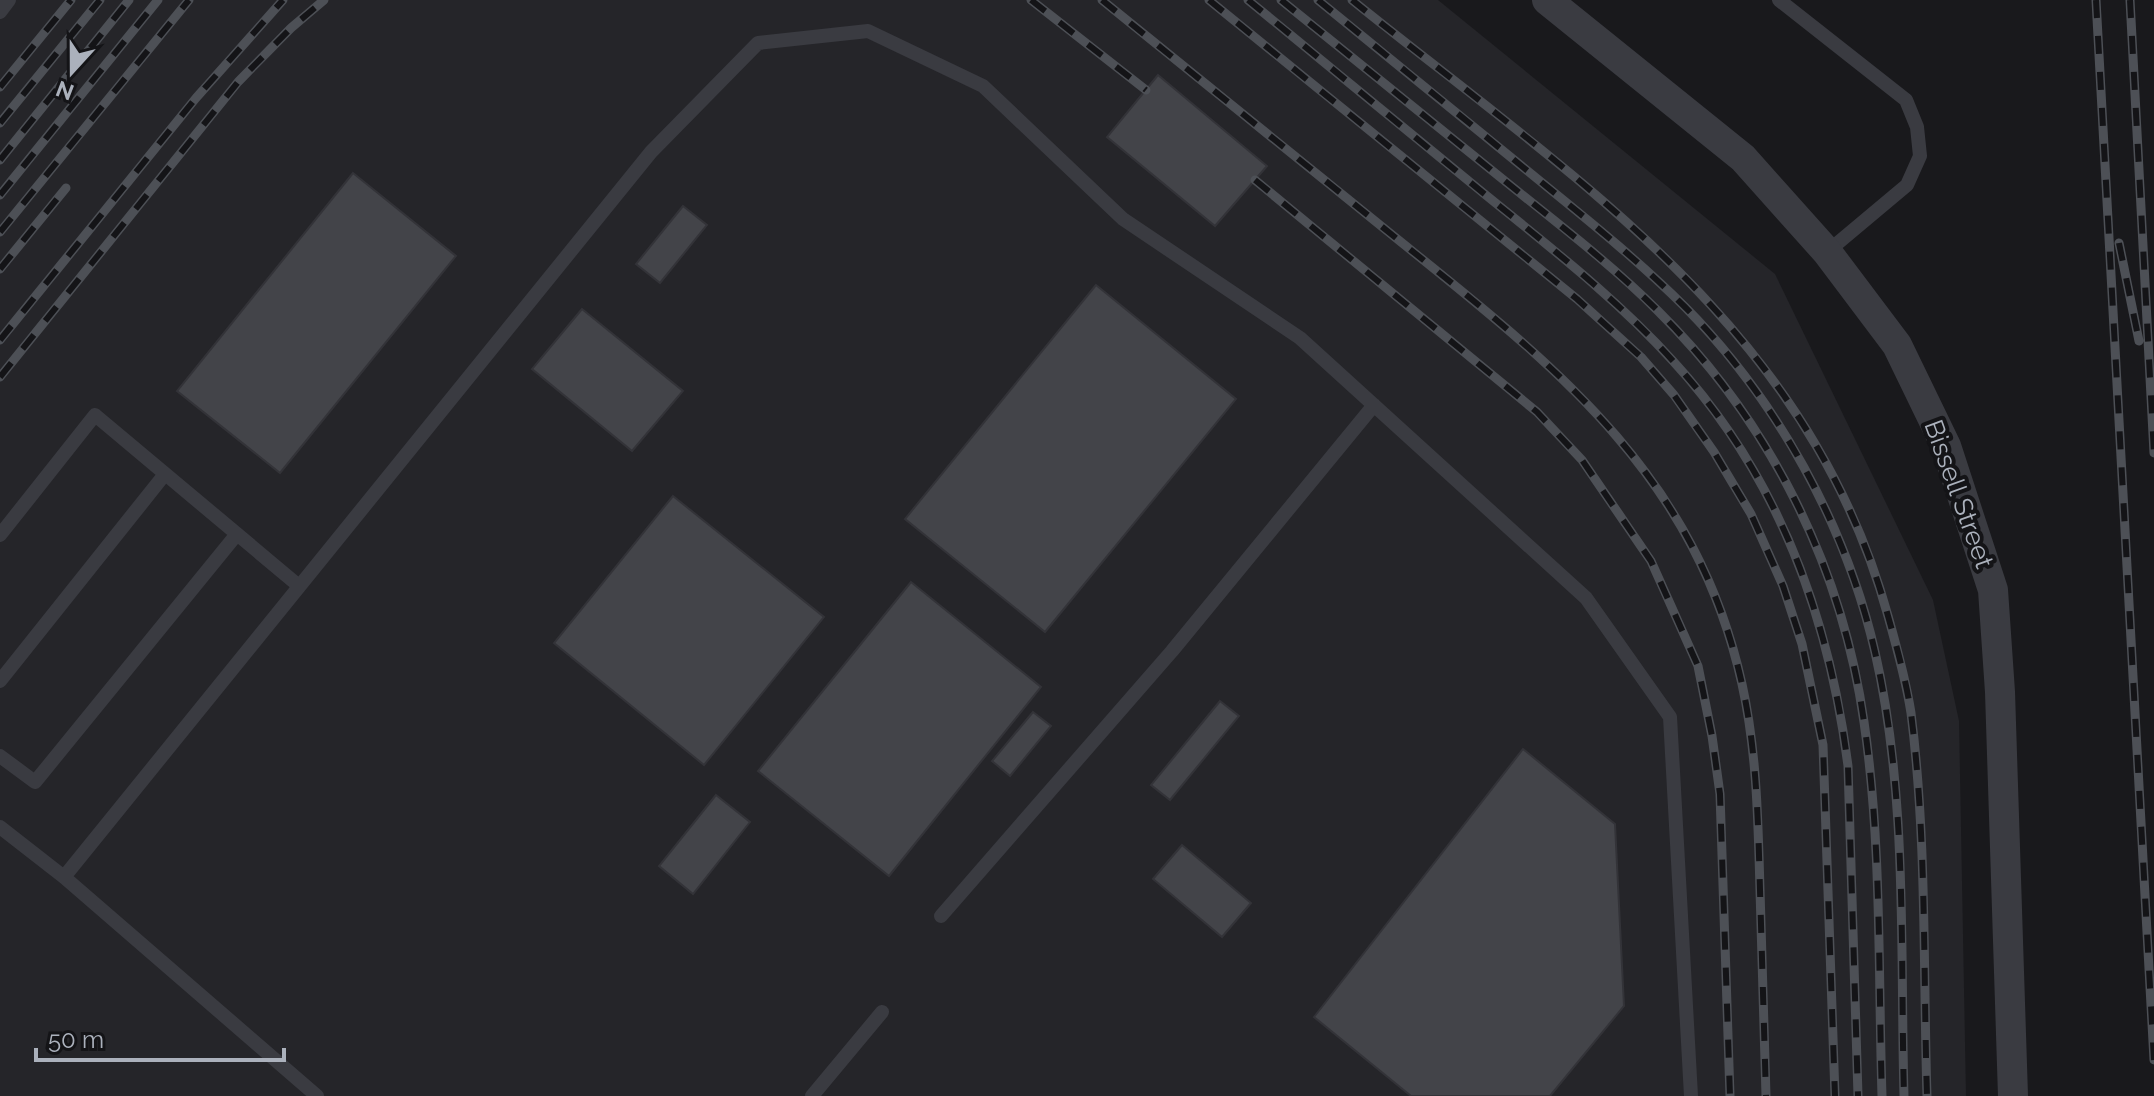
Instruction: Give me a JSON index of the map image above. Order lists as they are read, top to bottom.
{
  "streets": {
    "street": ["Bissell Street"]
  },
  "scale_bar": "50 m",
  "north": "bottom"
}
